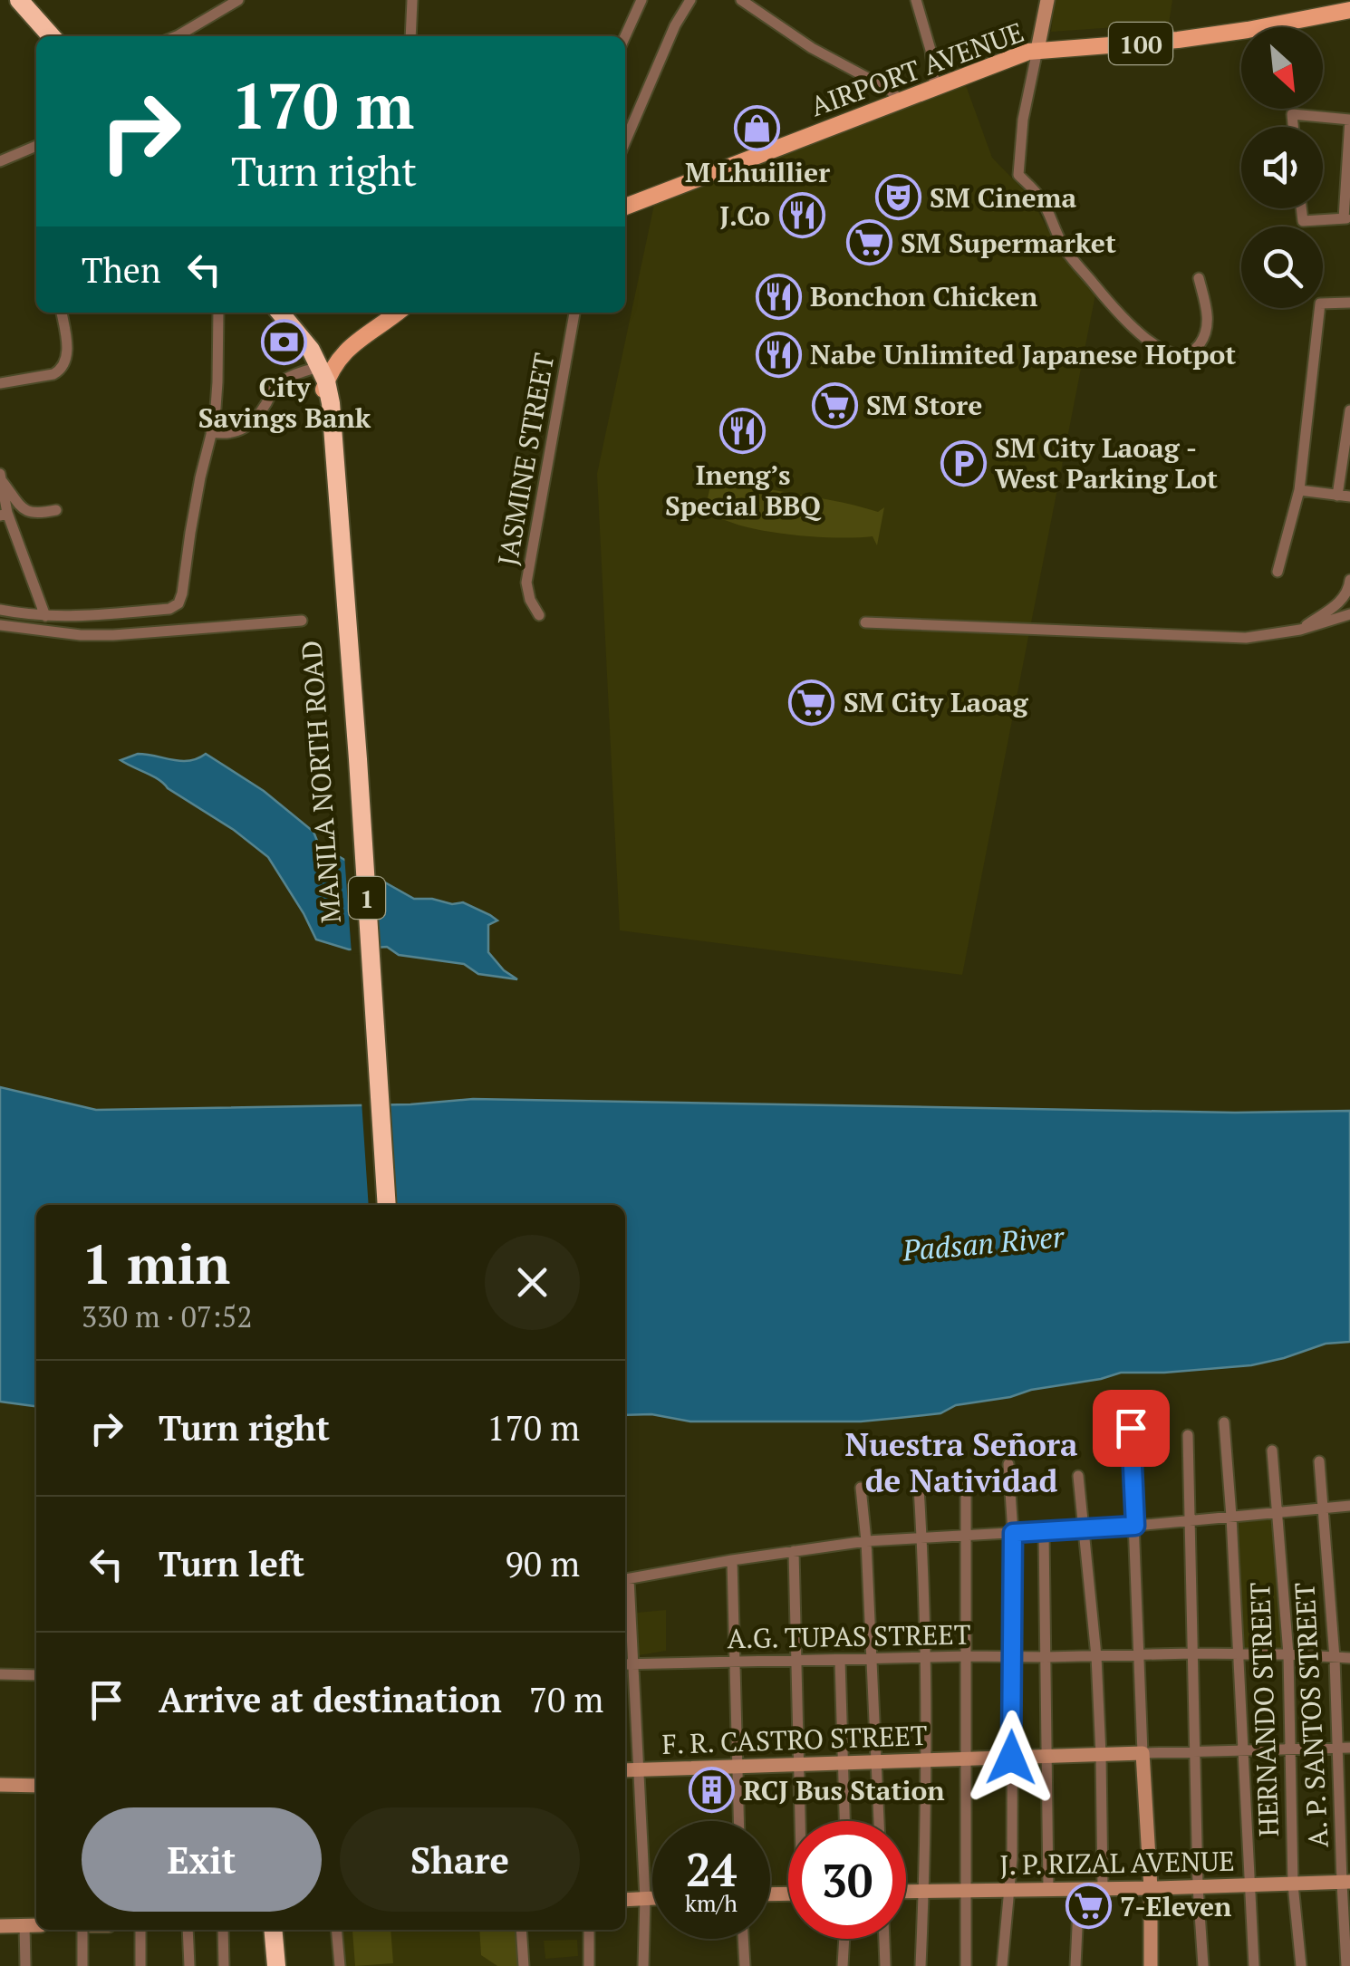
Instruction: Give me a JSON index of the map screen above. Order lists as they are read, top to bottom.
{
  "streets": {
    "highway": ["MANILA NORTH ROAD", "1"],
    "main road": [
      "100",
      "AIRPORT AVENUE",
      "F. R. CASTRO STREET",
      "J. P. RIZAL AVENUE"
    ],
    "street": [
      "JASMINE STREET",
      "A.G. TUPAS STREET",
      "HERNANDO STREET",
      "A. P. SANTOS STREET"
    ]
  },
  "crossings": [
    ["A.G. TUPAS STREET", "HERNANDO STREET"],
    ["A.G. TUPAS STREET", "A. P. SANTOS STREET"],
    ["HERNANDO STREET", "F. R. CASTRO STREET"],
    ["HERNANDO STREET", "J. P. RIZAL AVENUE"],
    ["A. P. SANTOS STREET", "F. R. CASTRO STREET"],
    ["A. P. SANTOS STREET", "J. P. RIZAL AVENUE"]
  ],
  "districts": ["Nuestra Señora de Natividad"],
  "water": ["Padsan River"],
  "places": {
    "shop": ["M Lhuillier"],
    "theatre": ["SM Cinema"],
    "restaurant": [
      "J.Co",
      "Bonchon Chicken",
      "Nabe Unlimited Japanese Hotpot",
      "Ineng’s Special BBQ"
    ],
    "supermarket": [
      "SM Supermarket",
      "SM Store",
      "SM City Laoag",
      "7-Eleven"
    ],
    "bank": ["City Savings Bank"],
    "parking": ["SM City Laoag - West Parking Lot"],
    "building": ["RCJ Bus Station"]
  },
  "north": "bottom right",
  "page": {
    "turn": ["170 m", "Turn right"],
    "then": "Then",
    "heading": ["1 min", "330 m · 07:52"],
    "list": [
      {
        "name": "Turn right",
        "value": "170 m"
      },
      {
        "name": "Turn left",
        "value": "90 m"
      },
      {
        "name": "Arrive at destination",
        "value": "70 m"
      }
    ],
    "buttons": ["Exit", "Share"],
    "speed": "24 km/h",
    "limit": "30"
  }
}
